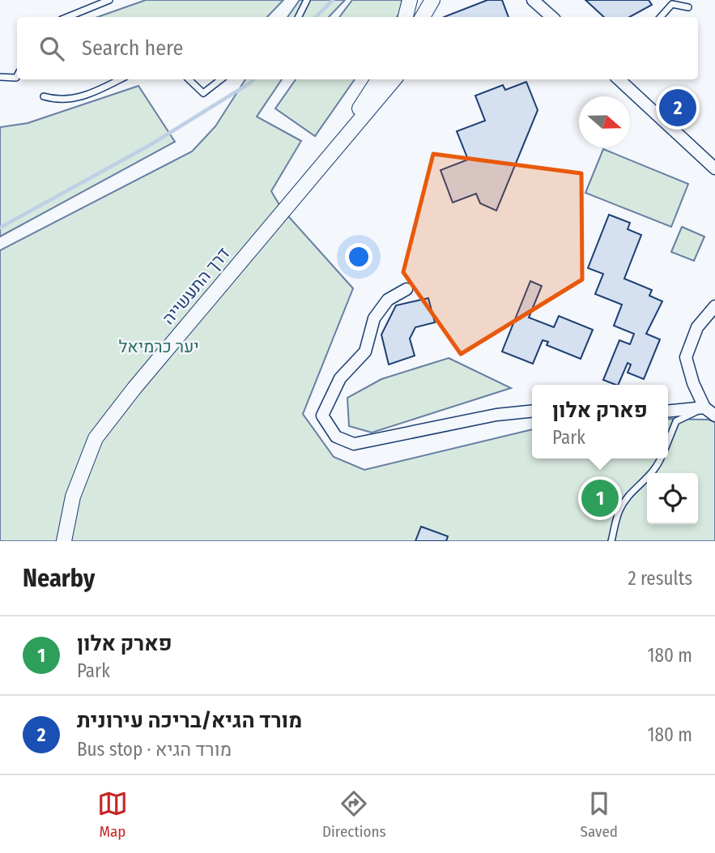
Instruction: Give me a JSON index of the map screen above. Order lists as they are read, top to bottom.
{
  "streets": {
    "street": ["דרך התעשייה"]
  },
  "parks": ["יער כרמיאל"],
  "north": "right",
  "page": {
    "search": "Search here",
    "pins": ["2", "1"],
    "popup": ["פארק אלון", "Park"],
    "heading": ["Nearby", "2 results"],
    "list": [
      {
        "mark": "1",
        "name": "פארק אלון",
        "note": "Park",
        "value": "180 m"
      },
      {
        "mark": "2",
        "name": "מורד הגיא/בריכה עירונית",
        "note": "Bus stop · מורד הגיא",
        "value": "180 m"
      }
    ],
    "nav": ["Map", "Directions", "Saved"]
  }
}
